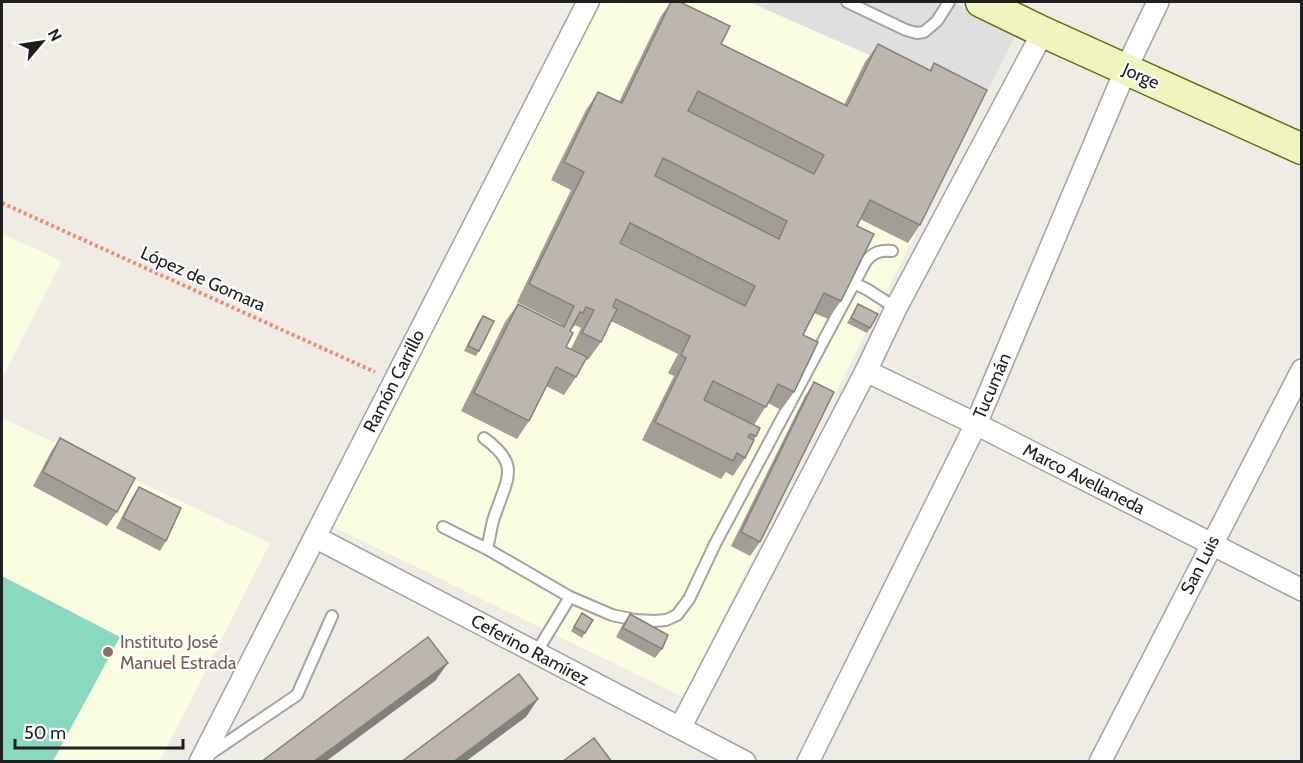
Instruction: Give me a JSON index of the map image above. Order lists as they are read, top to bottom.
{
  "streets": {
    "street": [
      "Jorge",
      "Ramón Carrillo",
      "Tucumán",
      "Marco Avellaneda",
      "San Luis",
      "Ceferino Ramírez"
    ],
    "path": ["López de Gomara"]
  },
  "crossings": [
    ["Jorge", "Tucumán"],
    ["López de Gomara", "Ramón Carrillo"],
    ["Ramón Carrillo", "Ceferino Ramírez"],
    ["Tucumán", "Marco Avellaneda"],
    ["Marco Avellaneda", "San Luis"]
  ],
  "places": ["Instituto José Manuel Estrada"],
  "scale_bar": "50 m",
  "north": "top right"
}
